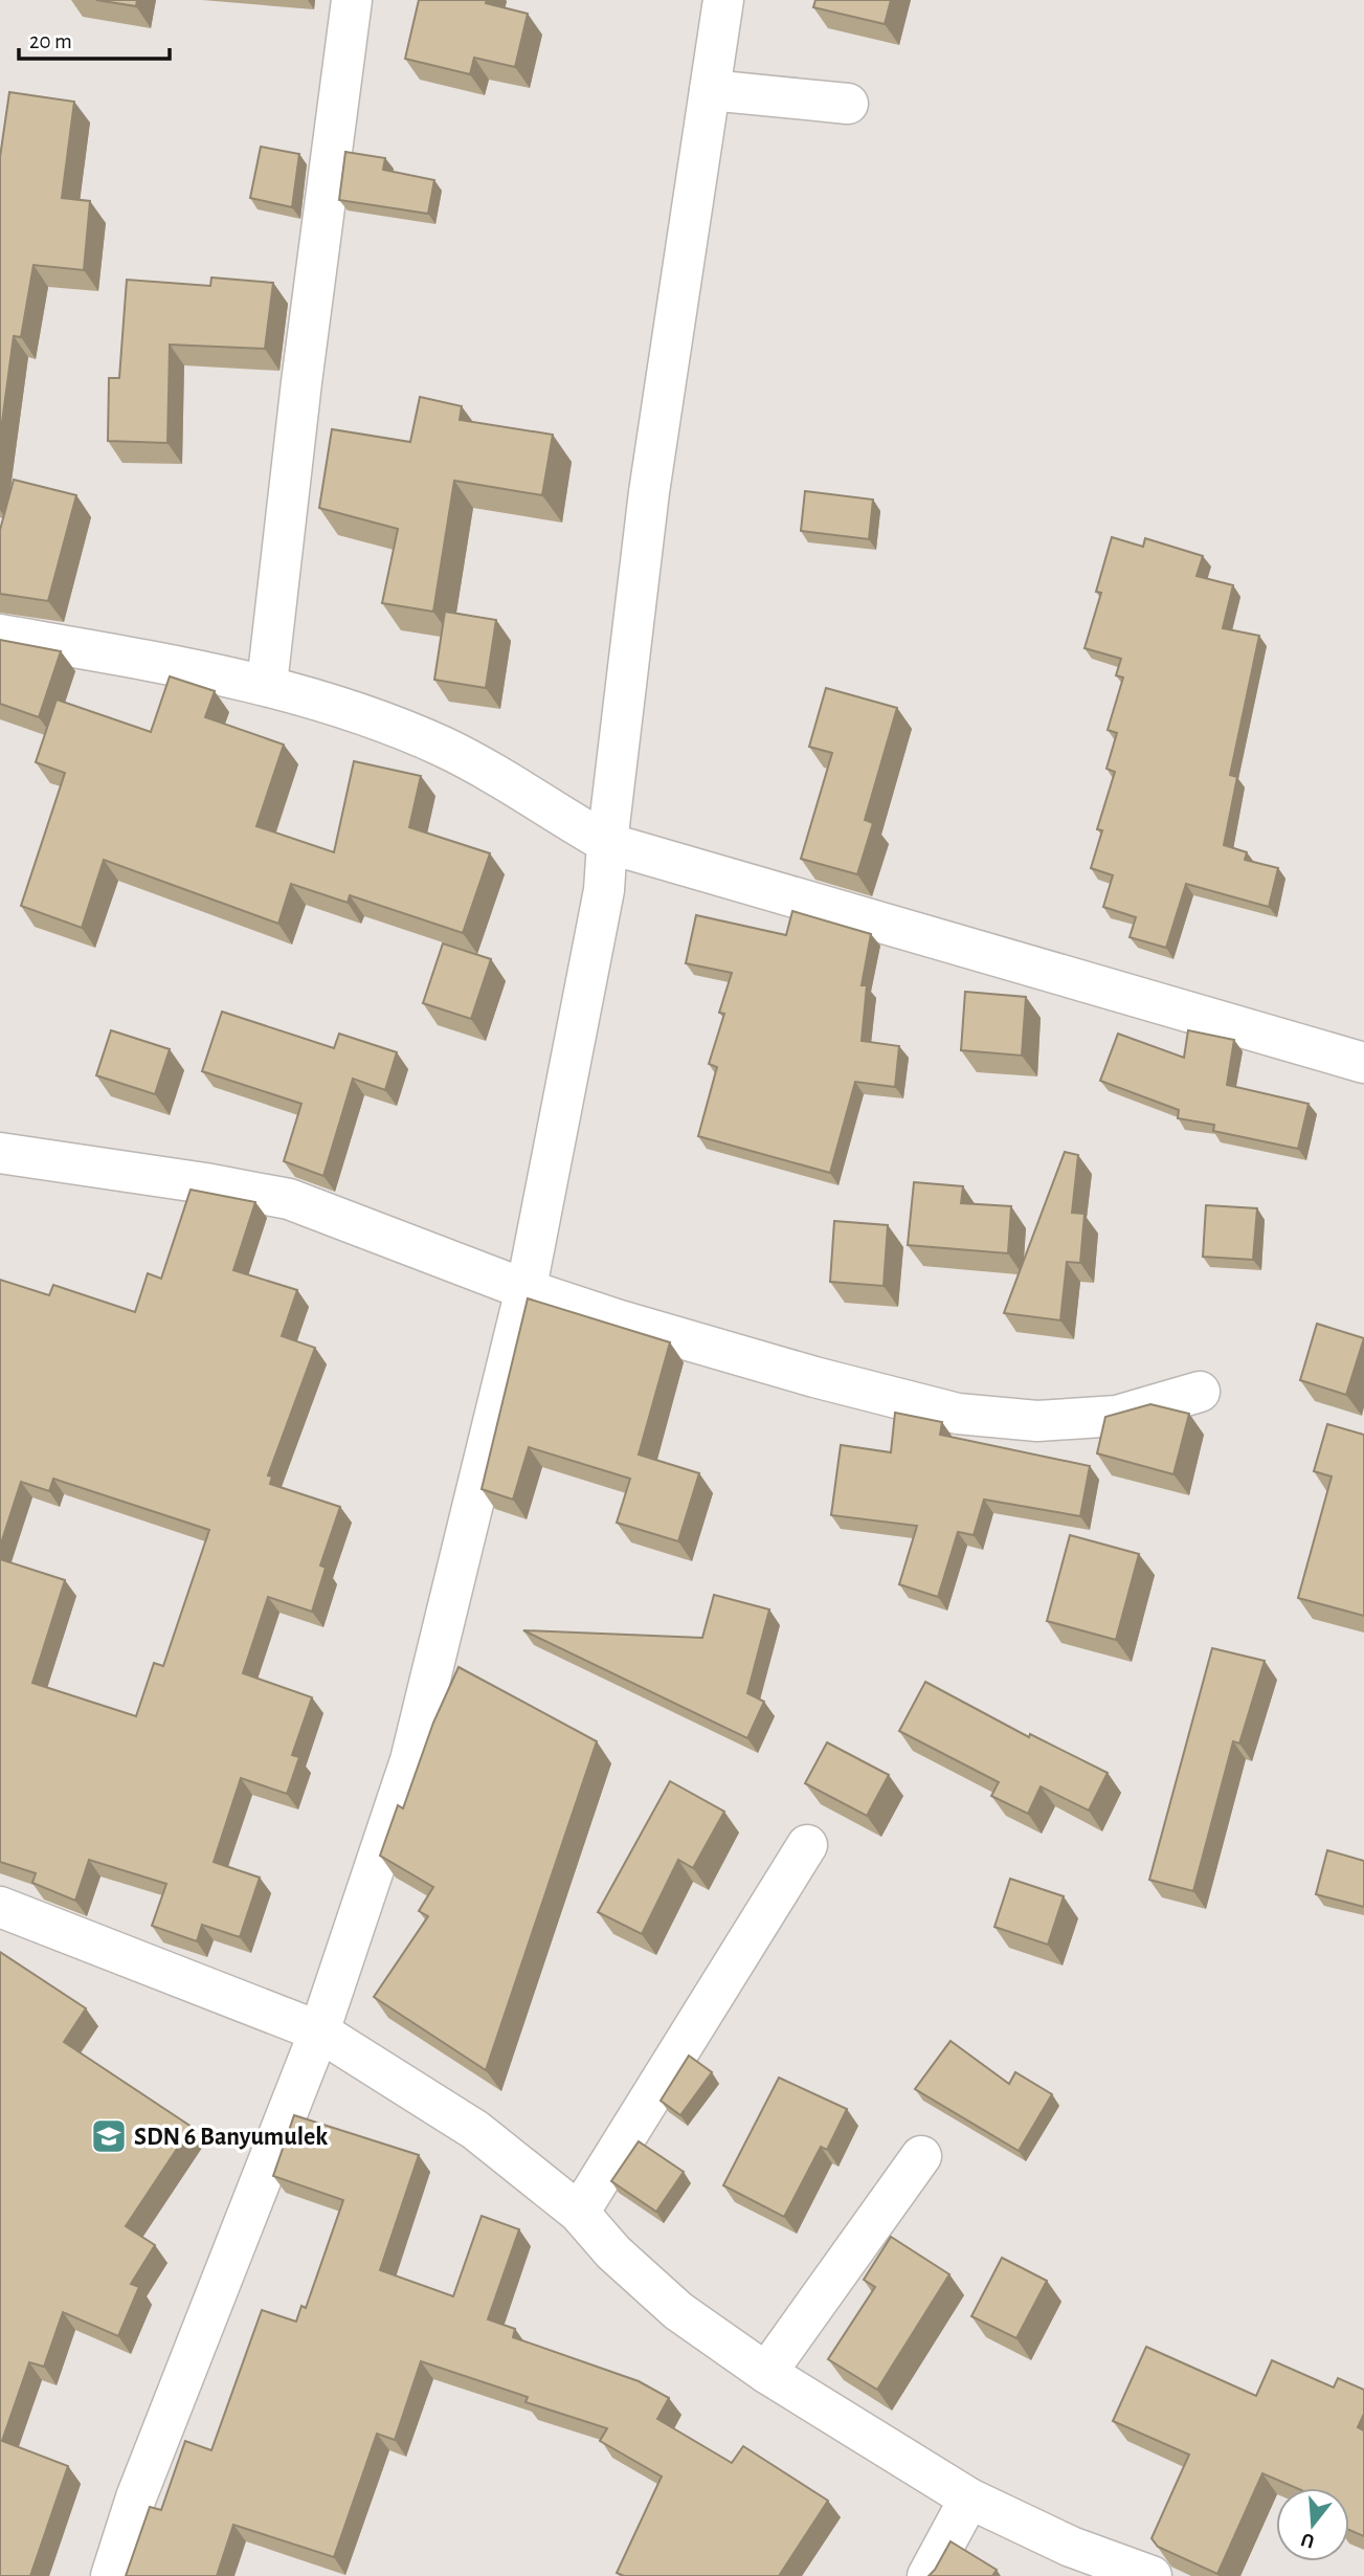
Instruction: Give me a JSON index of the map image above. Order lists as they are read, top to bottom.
{
  "places": {
    "school or university": ["SDN 6 Banyumulek"]
  },
  "scale_bar": "20 m",
  "north": "bottom"
}
